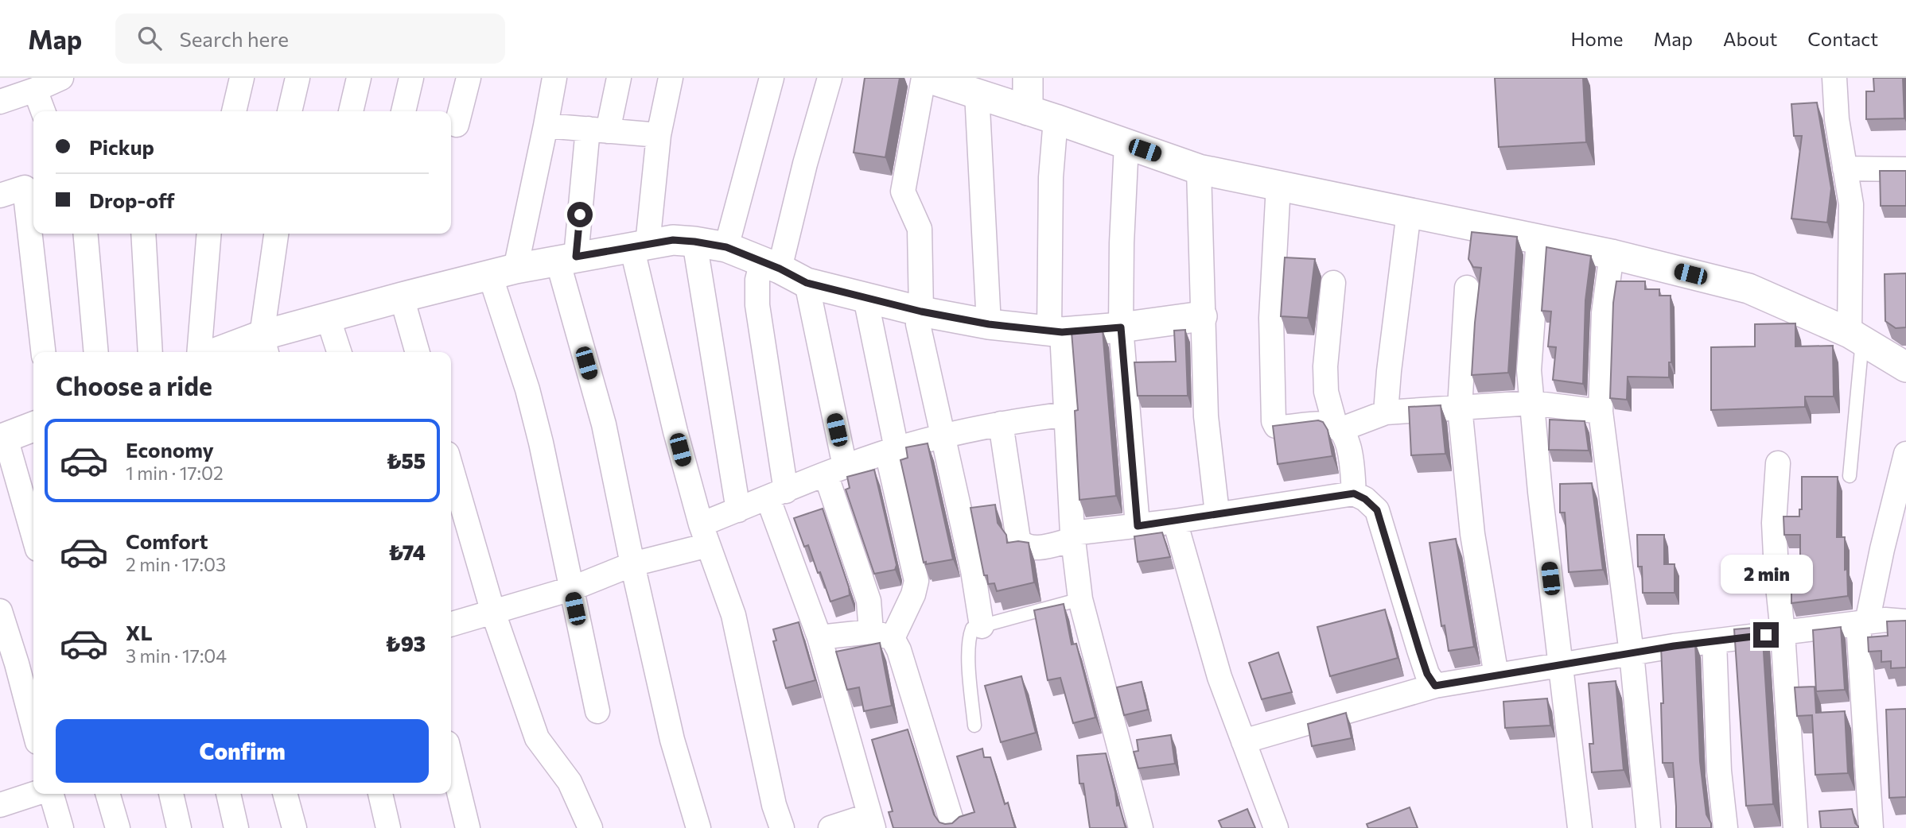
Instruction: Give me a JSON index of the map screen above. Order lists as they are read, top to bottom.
{
  "page": {
    "header": "Map",
    "search": "Search here",
    "nav": [
      "Home",
      "Map",
      "About",
      "Contact"
    ],
    "banner": ["Pickup", "Drop-off"],
    "heading": "Choose a ride",
    "list": [
      {
        "name": "Economy",
        "note": "1 min · 17:02",
        "value": "₺55"
      },
      {
        "name": "Comfort",
        "note": "2 min · 17:03",
        "value": "₺74"
      },
      {
        "name": "XL",
        "note": "3 min · 17:04",
        "value": "₺93"
      }
    ],
    "bubble": "2 min",
    "buttons": "Confirm"
  }
}
